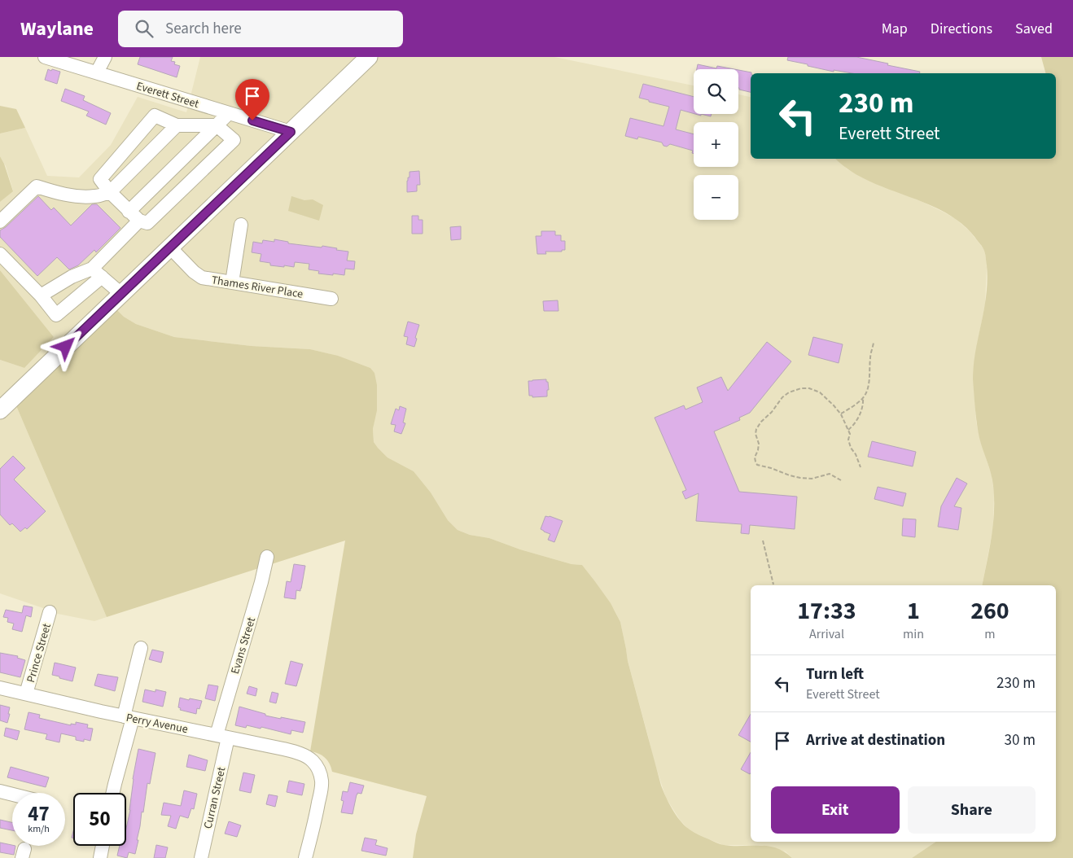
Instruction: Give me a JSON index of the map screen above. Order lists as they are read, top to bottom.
{
  "streets": {
    "street": [
      "Everett Street",
      "Thames River Place",
      "Evans Street",
      "Prince Street",
      "Perry Avenue",
      "Curran Street"
    ]
  },
  "crossings": [
    ["Evans Street", "Perry Avenue"],
    ["Evans Street", "Curran Street"],
    ["Prince Street", "Perry Avenue"],
    ["Perry Avenue", "Curran Street"]
  ],
  "page": {
    "header": "Waylane",
    "search": "Search here",
    "nav": ["Map", "Directions", "Saved"],
    "map_buttons": ["+", "−"],
    "turn": ["230 m", "Everett Street"],
    "eta": [
      "17:33",
      "Arrival",
      "1",
      "min",
      "260",
      "m"
    ],
    "list": [
      {
        "name": "Turn left",
        "note": "Everett Street",
        "value": "230 m"
      },
      {
        "name": "Arrive at destination",
        "value": "30 m"
      }
    ],
    "buttons": ["Exit", "Share"],
    "speed": "47 km/h",
    "limit": "50"
  }
}
